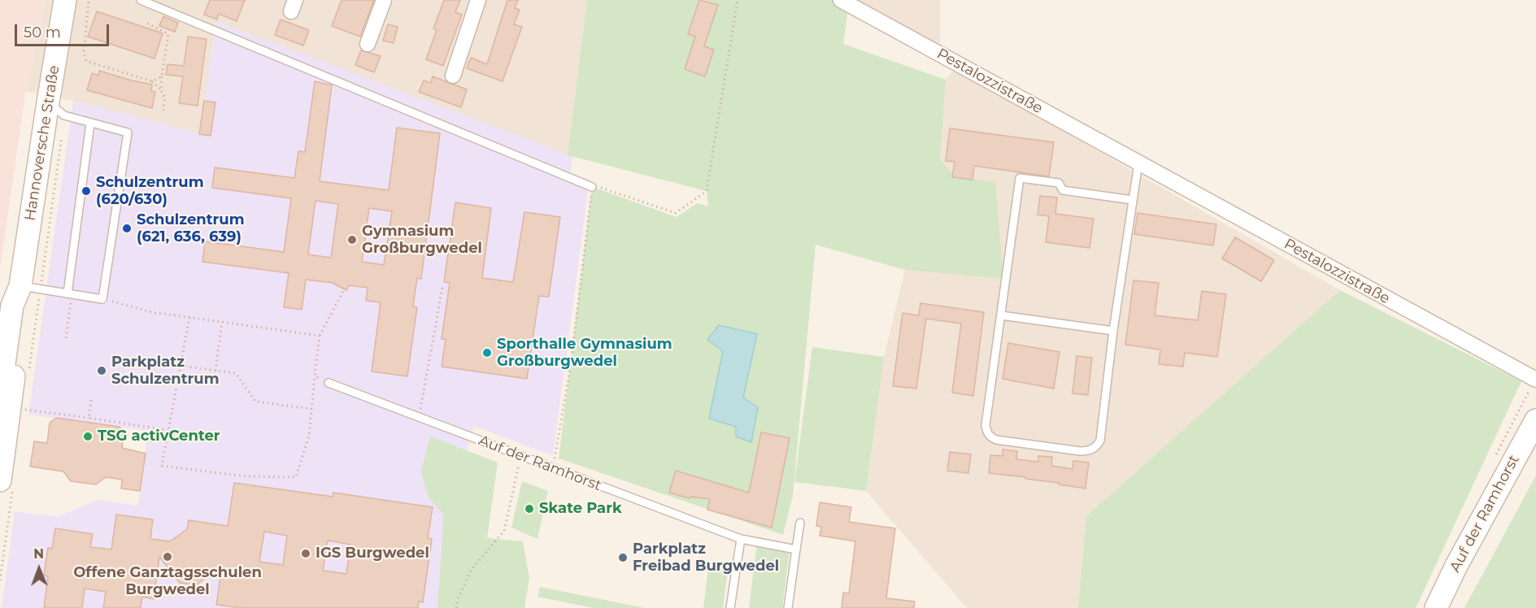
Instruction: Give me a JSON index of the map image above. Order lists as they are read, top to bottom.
{
  "streets": {
    "main road": ["Hannoversche Straße", "Auf der Ramhorst"],
    "street": ["Pestalozzistraße"]
  },
  "places": [
    "Schulzentrum (620/630)",
    "Schulzentrum (621, 636, 639)",
    "Gymnasium Großburgwedel",
    "Sporthalle Gymnasium Großburgwedel",
    "Parkplatz Schulzentrum",
    "TSG activCenter",
    "Skate Park",
    "IGS Burgwedel",
    "Offene Ganztagsschulen Burgwedel",
    "Parkplatz Freibad Burgwedel"
  ],
  "scale_bar": "50 m",
  "north": "top"
}
